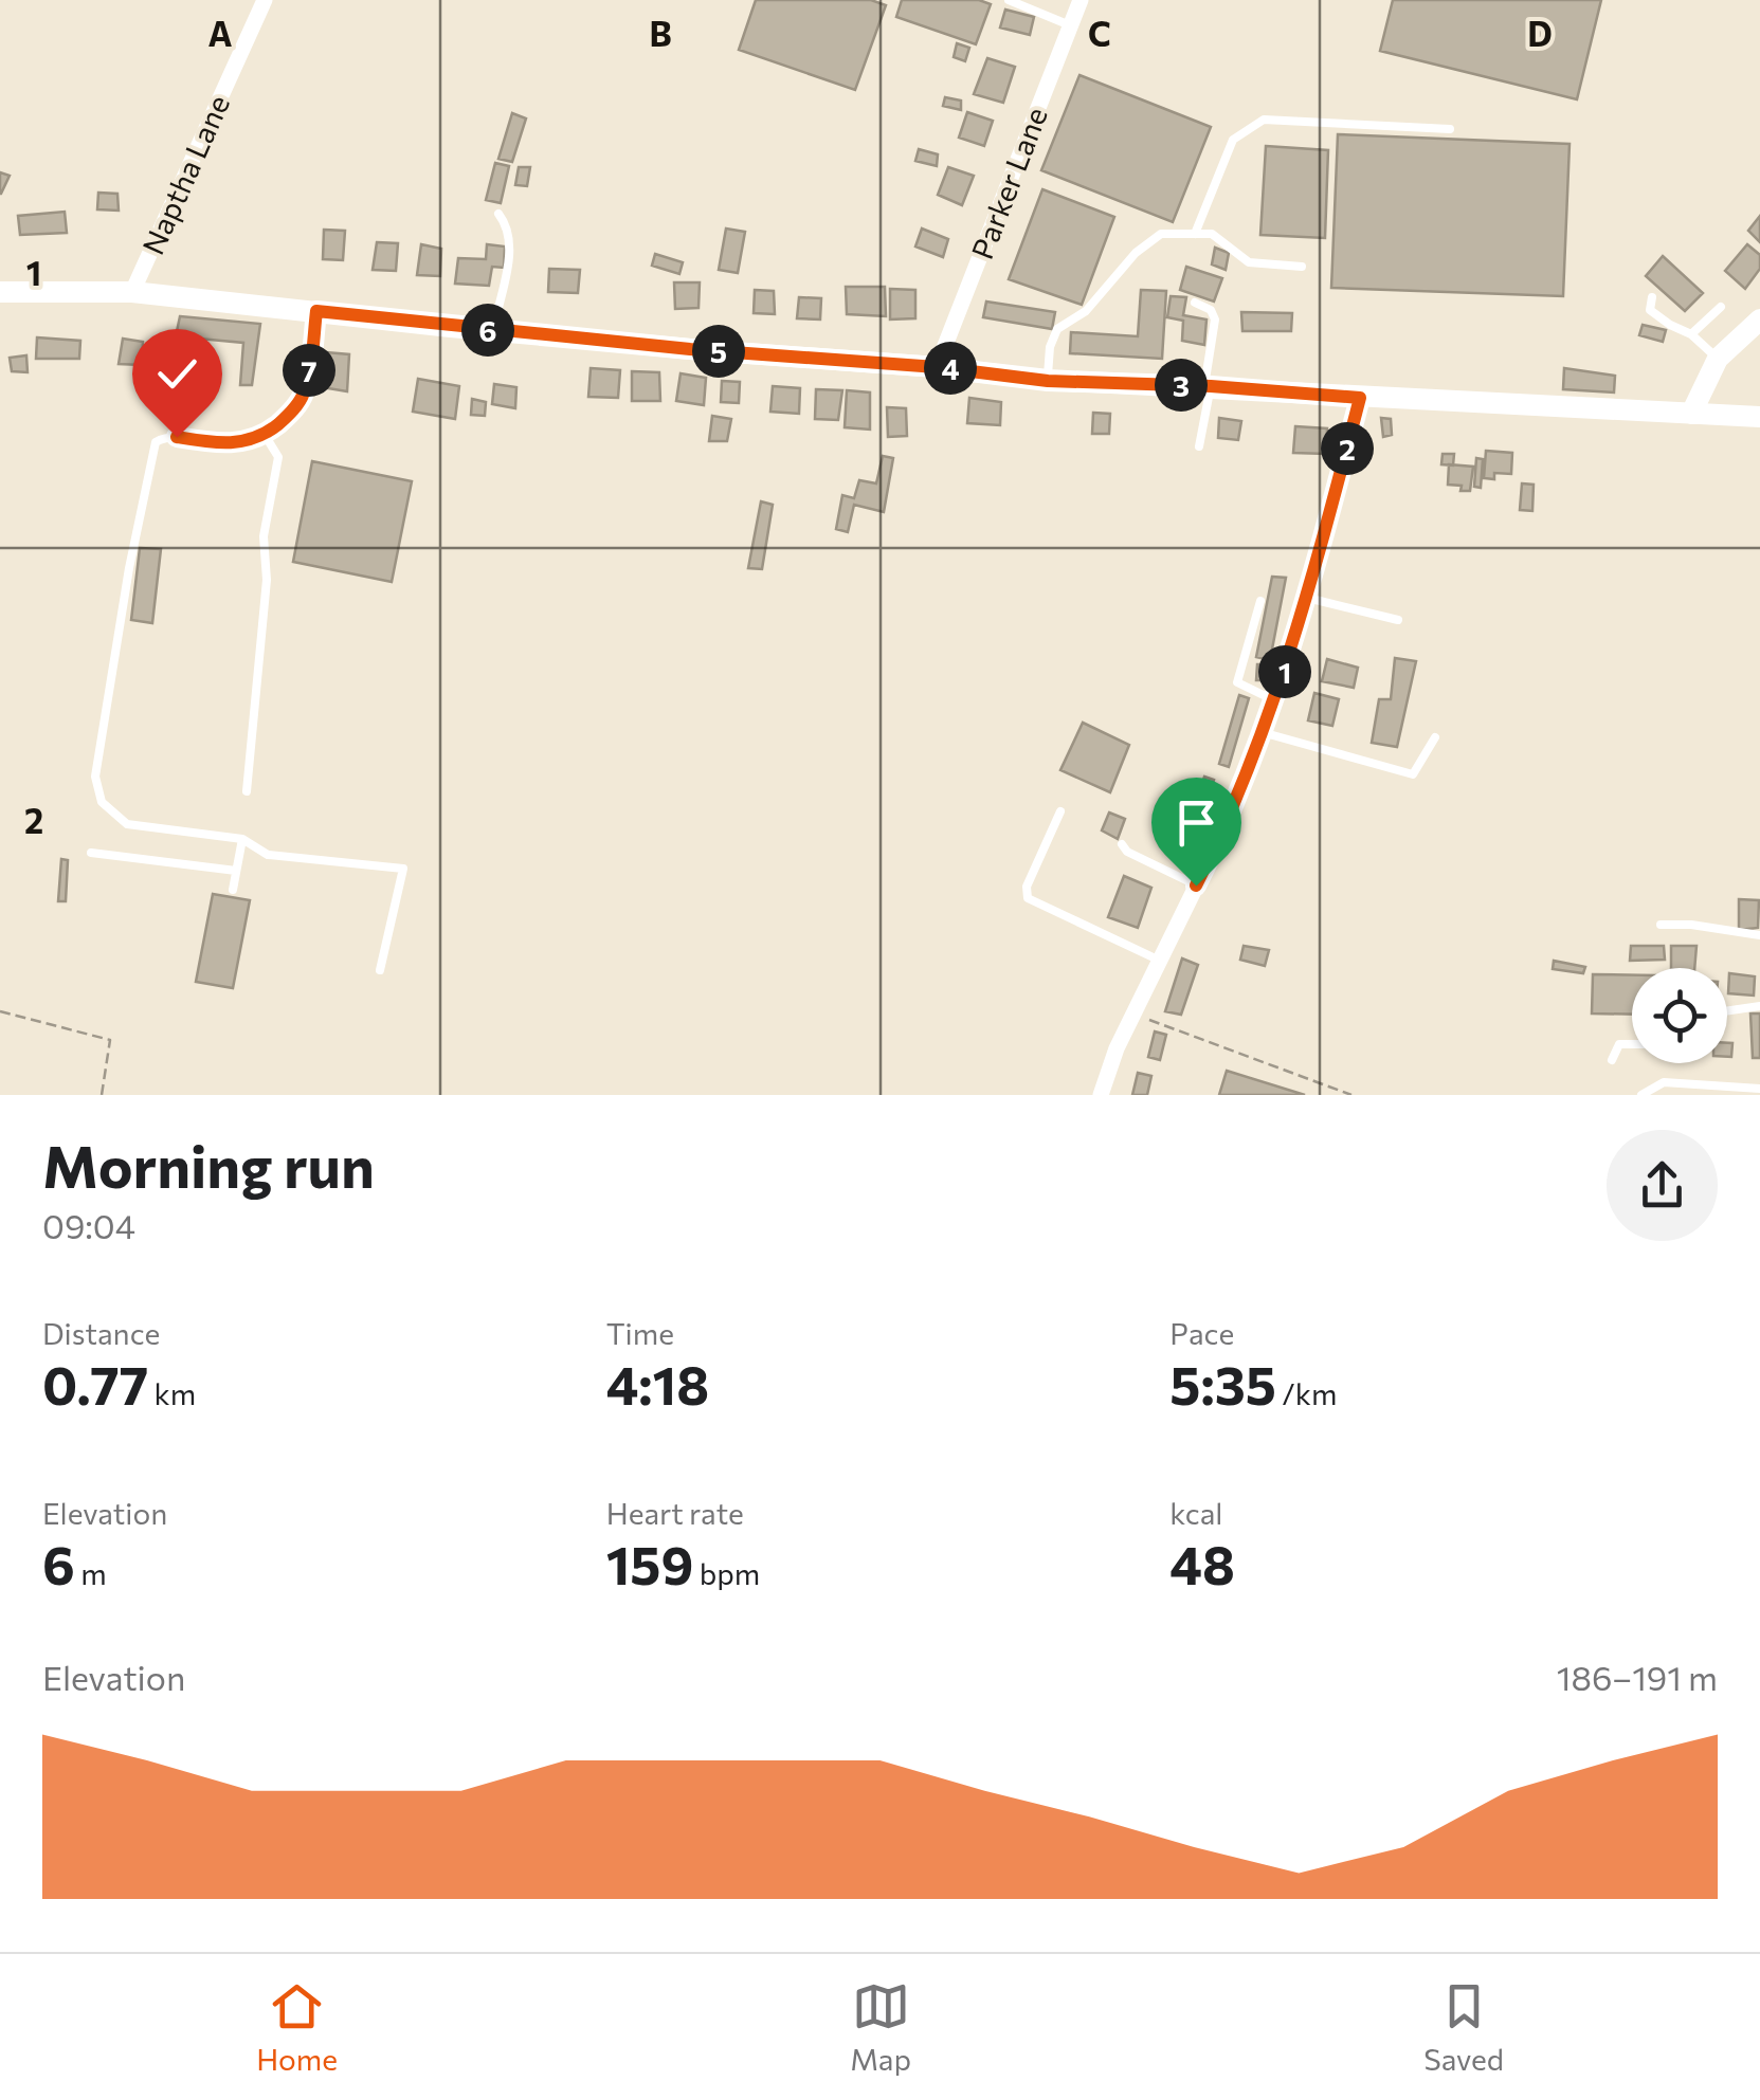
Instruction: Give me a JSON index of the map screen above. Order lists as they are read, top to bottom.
{
  "streets": {
    "street": ["Naptha Lane", "Parker Lane"]
  },
  "page": {
    "pins": [
      "6",
      "5",
      "4",
      "7",
      "3",
      "2",
      "1"
    ],
    "heading": ["Morning run", "09:04"],
    "stats": [
      ["Distance", "0.77 km"],
      ["Time", "4:18"],
      ["Pace", "5:35 /km"],
      ["Elevation", "6 m"],
      ["Heart rate", "159 bpm"],
      ["kcal", "48"]
    ],
    "chart": ["Elevation", "186–191 m"],
    "tabs": ["Home", "Map", "Saved"]
  },
  "grid": {
    "columns": [
      "A",
      "B",
      "C",
      "D"
    ],
    "rows": ["1", "2"]
  }
}
